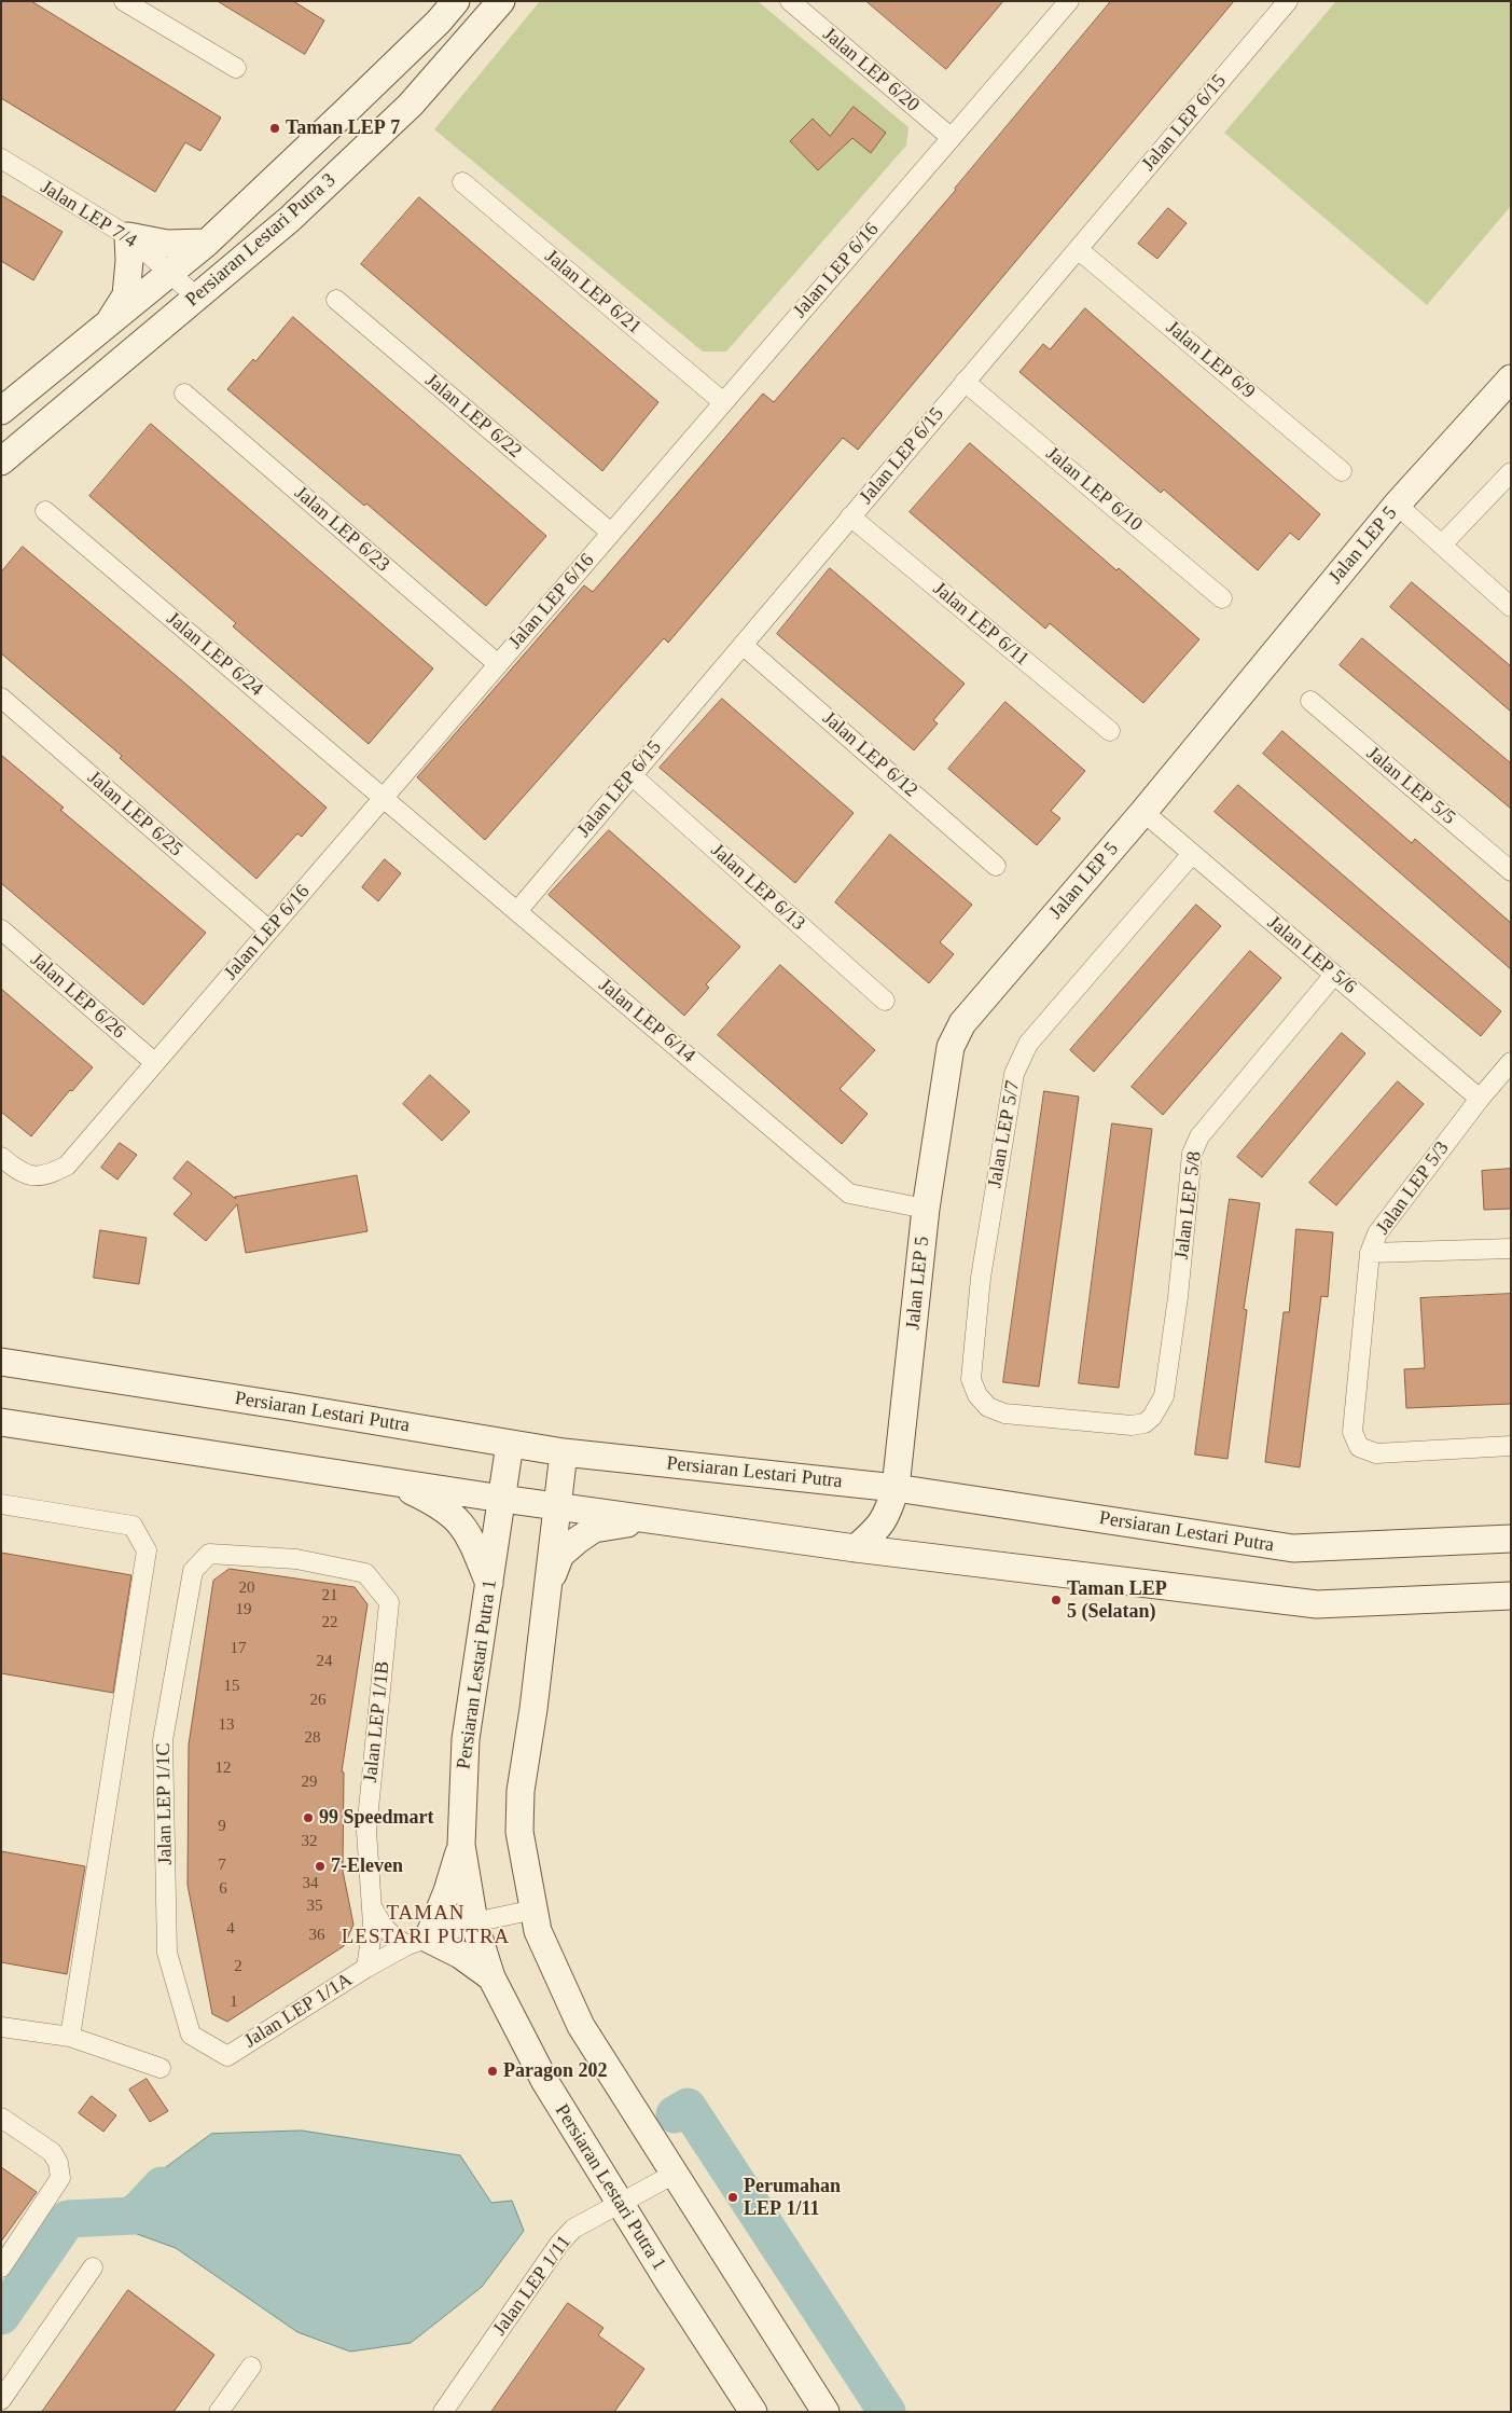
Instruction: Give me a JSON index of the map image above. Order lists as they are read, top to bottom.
{
  "streets": {
    "street": [
      "Jalan LEP 6/20",
      "Jalan LEP 6/15",
      "Jalan LEP 7/4",
      "Persiaran Lestari Putra 3",
      "Jalan LEP 6/16",
      "Jalan LEP 6/21",
      "Jalan LEP 6/9",
      "Jalan LEP 6/22",
      "Jalan LEP 6/10",
      "Jalan LEP 6/23",
      "Jalan LEP 5",
      "Jalan LEP 6/11",
      "Jalan LEP 6/24",
      "Jalan LEP 6/12",
      "Jalan LEP 5/5",
      "Jalan LEP 6/25",
      "Jalan LEP 6/13",
      "Jalan LEP 5/6",
      "Jalan LEP 6/26",
      "Jalan LEP 6/14",
      "Jalan LEP 5/7",
      "Jalan LEP 5/3",
      "Jalan LEP 5/8",
      "Persiaran Lestari Putra",
      "Persiaran Lestari Putra 1",
      "Jalan LEP 1/1B",
      "Jalan LEP 1/1C",
      "Jalan LEP 1/1A",
      "Jalan LEP 1/11"
    ]
  },
  "crossings": [
    ["Jalan LEP 6/20", "Jalan LEP 6/16"],
    ["Jalan LEP 6/15", "Jalan LEP 6/9"],
    ["Jalan LEP 6/15", "Jalan LEP 6/10"],
    ["Jalan LEP 6/15", "Jalan LEP 6/11"],
    ["Jalan LEP 6/15", "Jalan LEP 6/12"],
    ["Jalan LEP 6/15", "Jalan LEP 6/13"],
    ["Jalan LEP 6/15", "Jalan LEP 6/14"],
    ["Jalan LEP 7/4", "Persiaran Lestari Putra 3"],
    ["Jalan LEP 6/16", "Jalan LEP 6/21"],
    ["Jalan LEP 6/16", "Jalan LEP 6/22"],
    ["Jalan LEP 6/16", "Jalan LEP 6/23"],
    ["Jalan LEP 6/16", "Jalan LEP 6/24"],
    ["Jalan LEP 6/16", "Jalan LEP 6/25"],
    ["Jalan LEP 6/16", "Jalan LEP 6/26"],
    ["Jalan LEP 6/16", "Jalan LEP 6/14"],
    ["Jalan LEP 5", "Jalan LEP 5/6"],
    ["Jalan LEP 5", "Jalan LEP 6/14"],
    ["Jalan LEP 5", "Persiaran Lestari Putra"],
    ["Jalan LEP 6/24", "Jalan LEP 6/14"],
    ["Jalan LEP 5/6", "Jalan LEP 5/7"],
    ["Jalan LEP 5/6", "Jalan LEP 5/3"],
    ["Jalan LEP 5/6", "Jalan LEP 5/8"],
    ["Jalan LEP 5/7", "Jalan LEP 5/8"],
    ["Persiaran Lestari Putra", "Persiaran Lestari Putra 1"],
    ["Persiaran Lestari Putra 1", "Jalan LEP 1/11"],
    ["Jalan LEP 1/1B", "Jalan LEP 1/1C"],
    ["Jalan LEP 1/1B", "Jalan LEP 1/1A"],
    ["Jalan LEP 1/1C", "Jalan LEP 1/1A"]
  ],
  "districts": ["TAMAN LESTARI PUTRA"],
  "places": [
    "Taman LEP 7",
    "Taman LEP 5 (Selatan)",
    "99 Speedmart",
    "7-Eleven",
    "Paragon 202",
    "Perumahan LEP 1/11"
  ],
  "house_numbers": [
    "20",
    "21",
    "19",
    "22",
    "17",
    "24",
    "15",
    "26",
    "13",
    "28",
    "12",
    "29",
    "9",
    "32",
    "7",
    "34",
    "6",
    "35",
    "4",
    "36",
    "2",
    "1"
  ]
}
